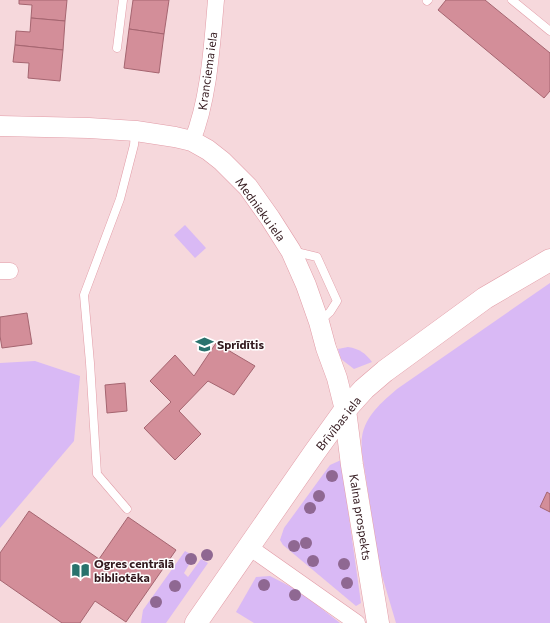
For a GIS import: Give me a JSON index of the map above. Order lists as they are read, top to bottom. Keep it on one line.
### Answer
{"streets":{"main road":["Brīvības iela","Kalna prospekts"],"street":["Kranciema iela","Mednieku iela"]},"crossings":[["Kranciema iela","Mednieku iela"],["Mednieku iela","Brīvības iela"],["Mednieku iela","Kalna prospekts"],["Brīvības iela","Kalna prospekts"]],"places":{"school or university":["Sprīdītis"],"library":["Ogres centrālā bibliotēka"]}}
